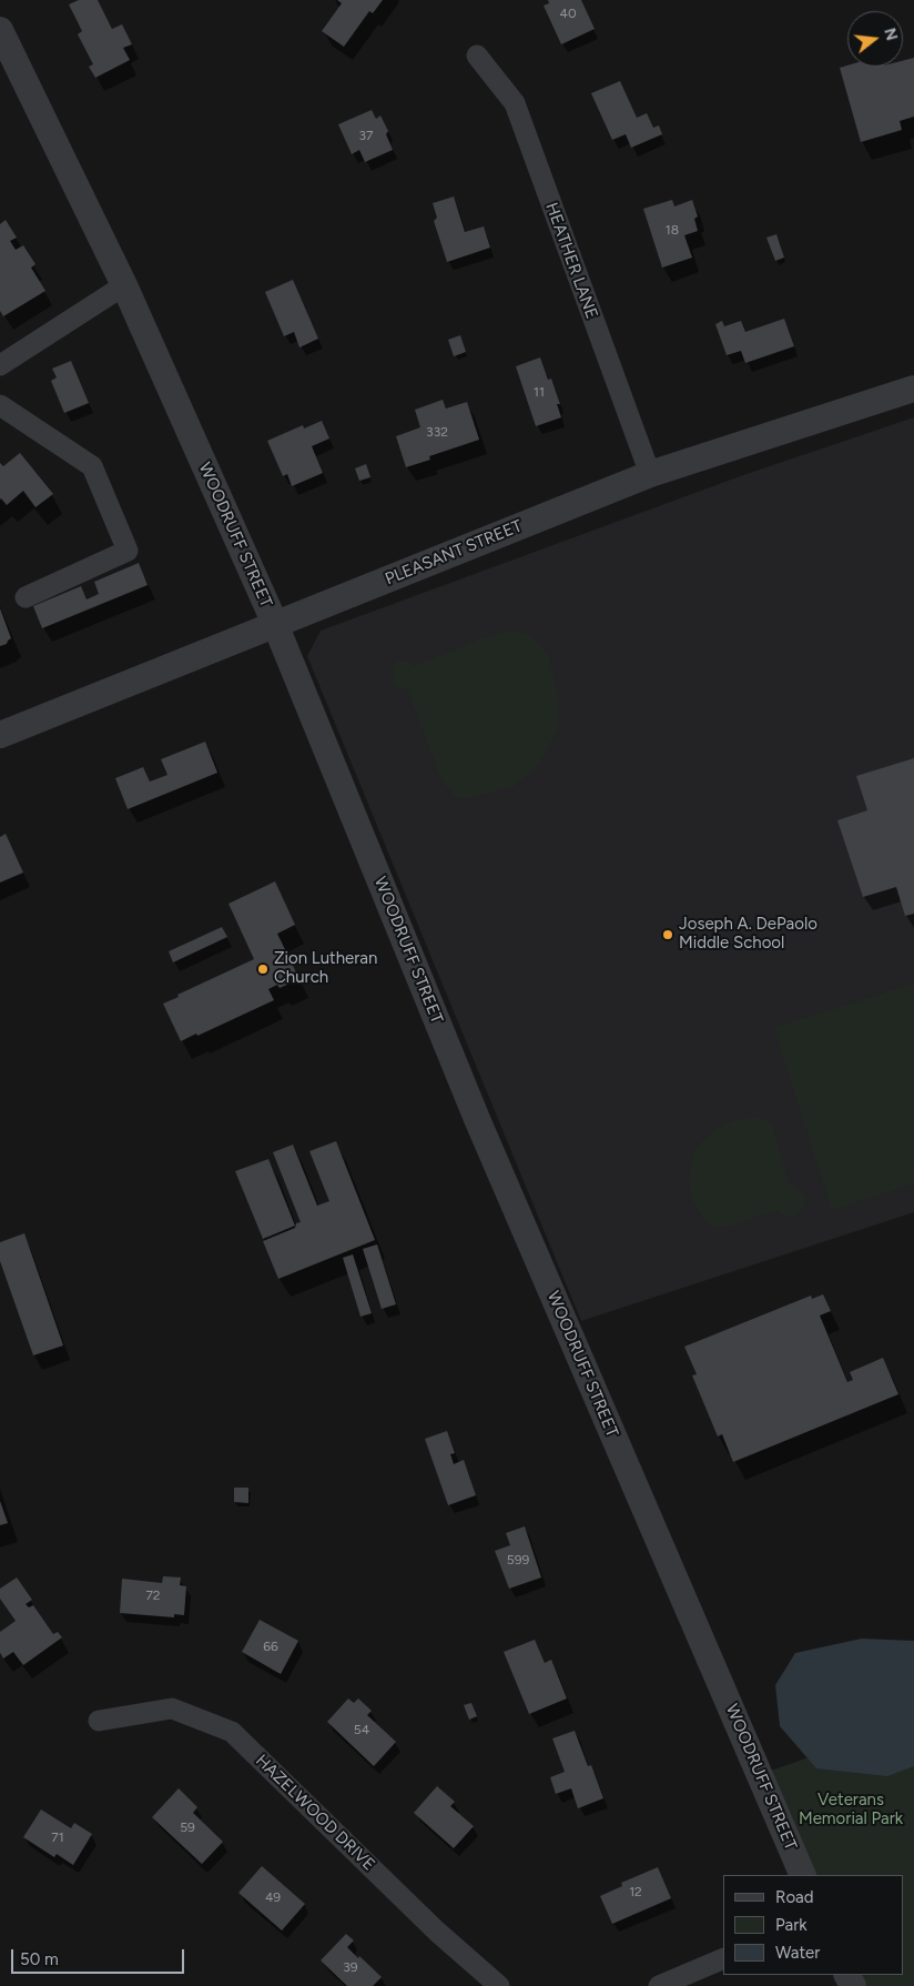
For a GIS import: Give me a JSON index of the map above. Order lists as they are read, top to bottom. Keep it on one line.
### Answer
{"streets":{"street":["HEATHER LANE","WOODRUFF STREET","PLEASANT STREET","HAZELWOOD DRIVE"]},"crossings":[["HEATHER LANE","PLEASANT STREET"],["WOODRUFF STREET","PLEASANT STREET"]],"parks":["Veterans Memorial Park"],"places":["Joseph A. DePaolo Middle School","Zion Lutheran Church"],"house_numbers":["40","37","18","11","332","599","72","66","54","59","71","12","49","39"],"legend":["Road","Park","Water"],"scale_bar":"50 m","north":"right"}
